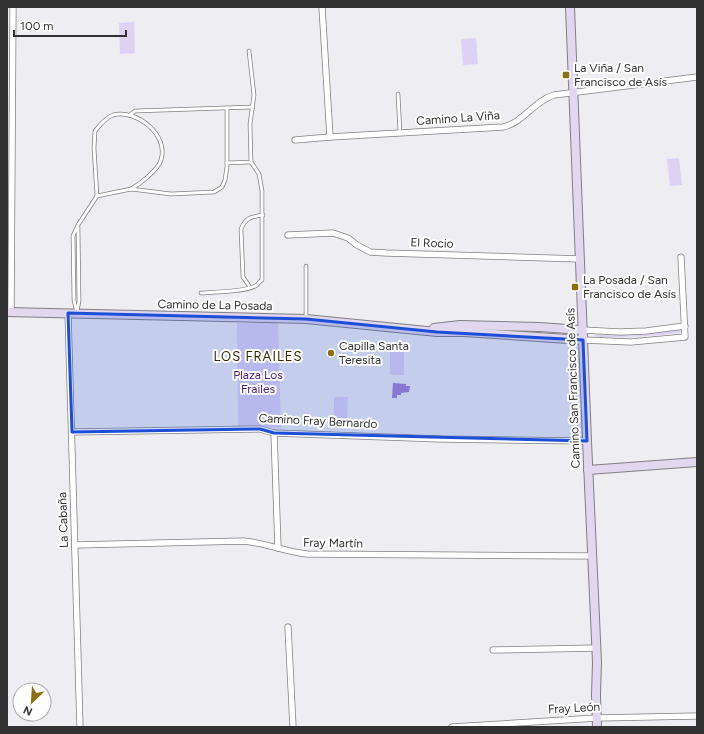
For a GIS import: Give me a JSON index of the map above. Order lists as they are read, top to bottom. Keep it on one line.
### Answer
{"streets":{"street":["Camino La Viña","El Rocio","Camino de La Posada","Camino San Francisco de Asís","Camino Fray Bernardo","La Cabaña","Fray Martín","Fray León"]},"crossings":[["Camino La Viña","Camino San Francisco de Asís"],["El Rocio","Camino San Francisco de Asís"],["Camino de La Posada","Camino San Francisco de Asís"],["Camino de La Posada","La Cabaña"],["Camino San Francisco de Asís","Camino Fray Bernardo"],["Camino San Francisco de Asís","Fray Martín"],["Camino San Francisco de Asís","Fray León"],["Camino Fray Bernardo","La Cabaña"],["La Cabaña","Fray Martín"]],"districts":["LOS FRAILES"],"parks":["Plaza Los Frailes"],"places":{"transit":["La Viña / San Francisco de Asís","La Posada / San Francisco de Asís"],"other":["Capilla Santa Teresita"]},"scale_bar":"100 m","north":"bottom left"}
